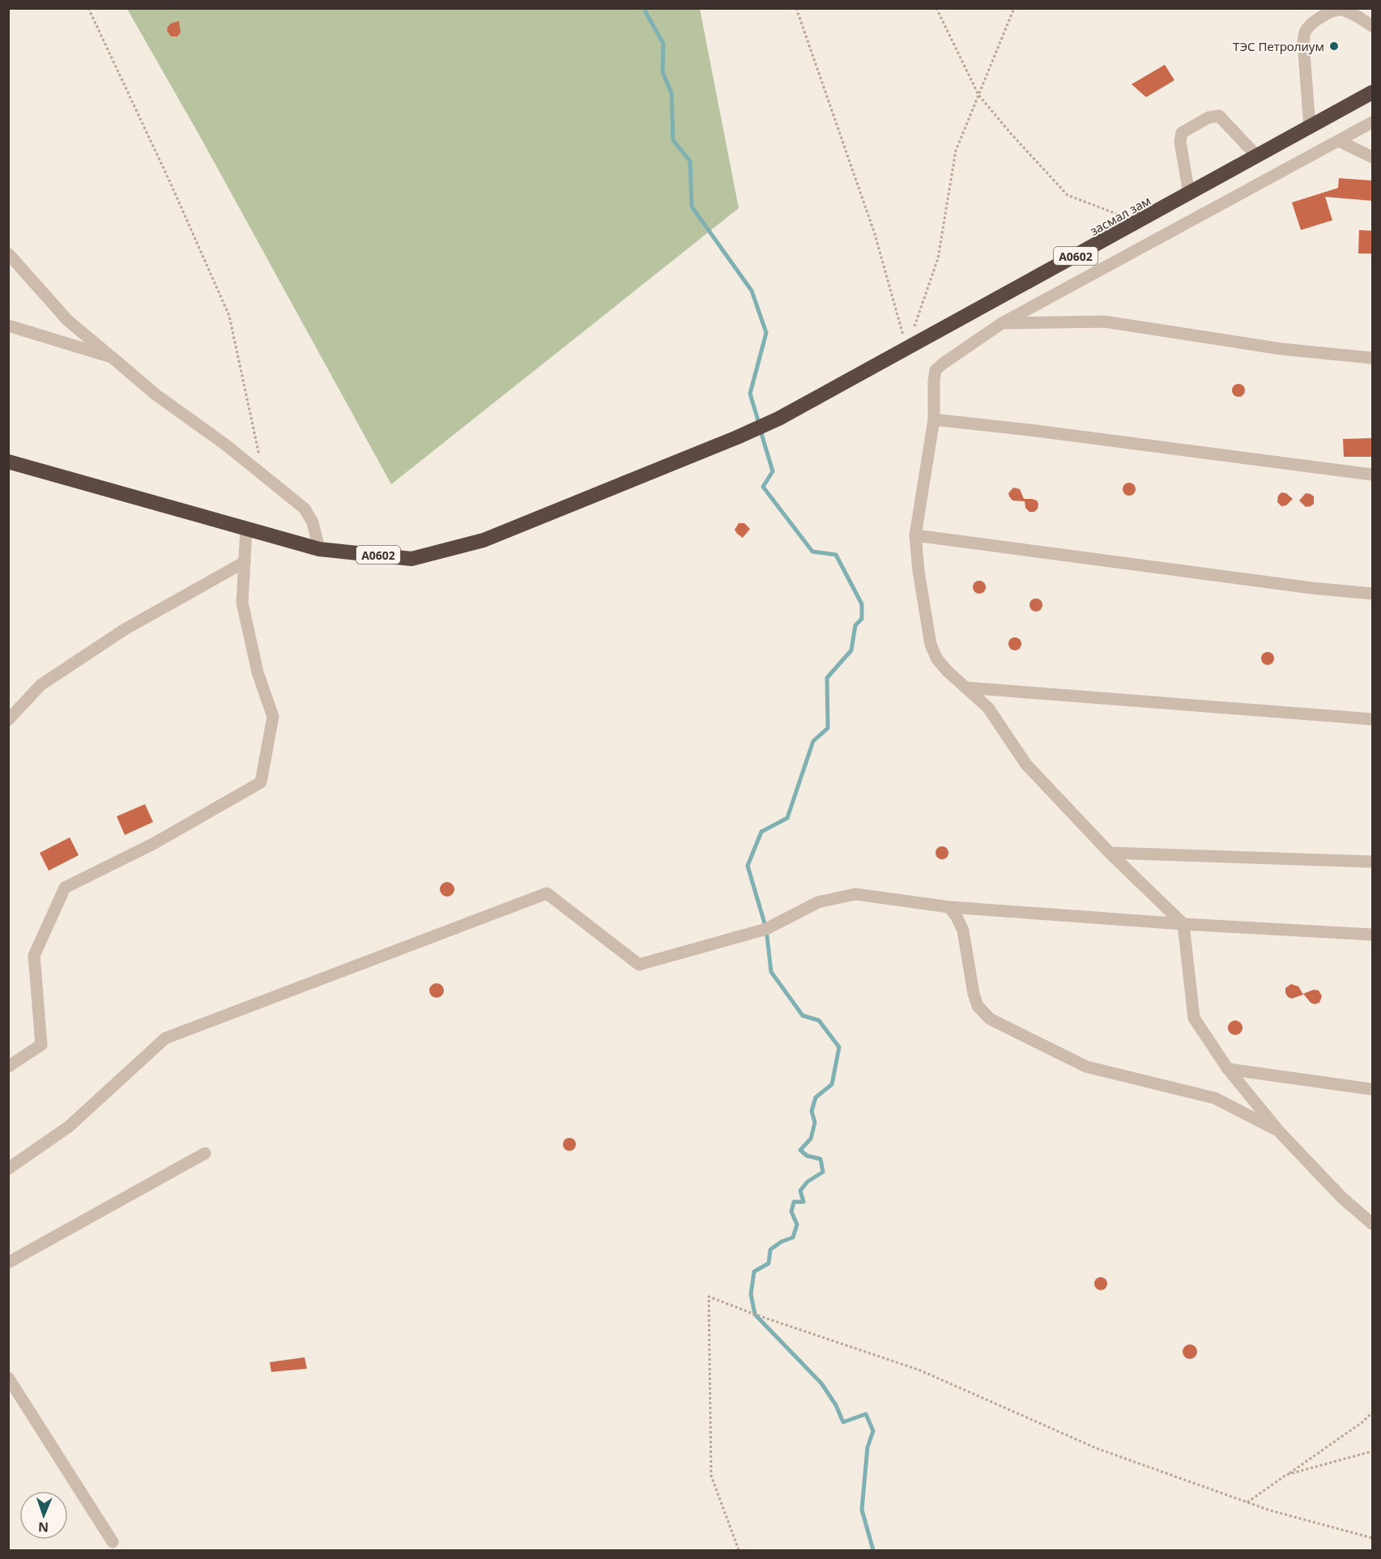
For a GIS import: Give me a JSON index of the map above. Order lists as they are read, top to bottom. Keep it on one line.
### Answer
{"streets":{"highway":["засмал зам","A0602"]},"crossings":[["засмал зам","A0602"]],"places":["ТЭС Петролиум"],"north":"bottom"}
